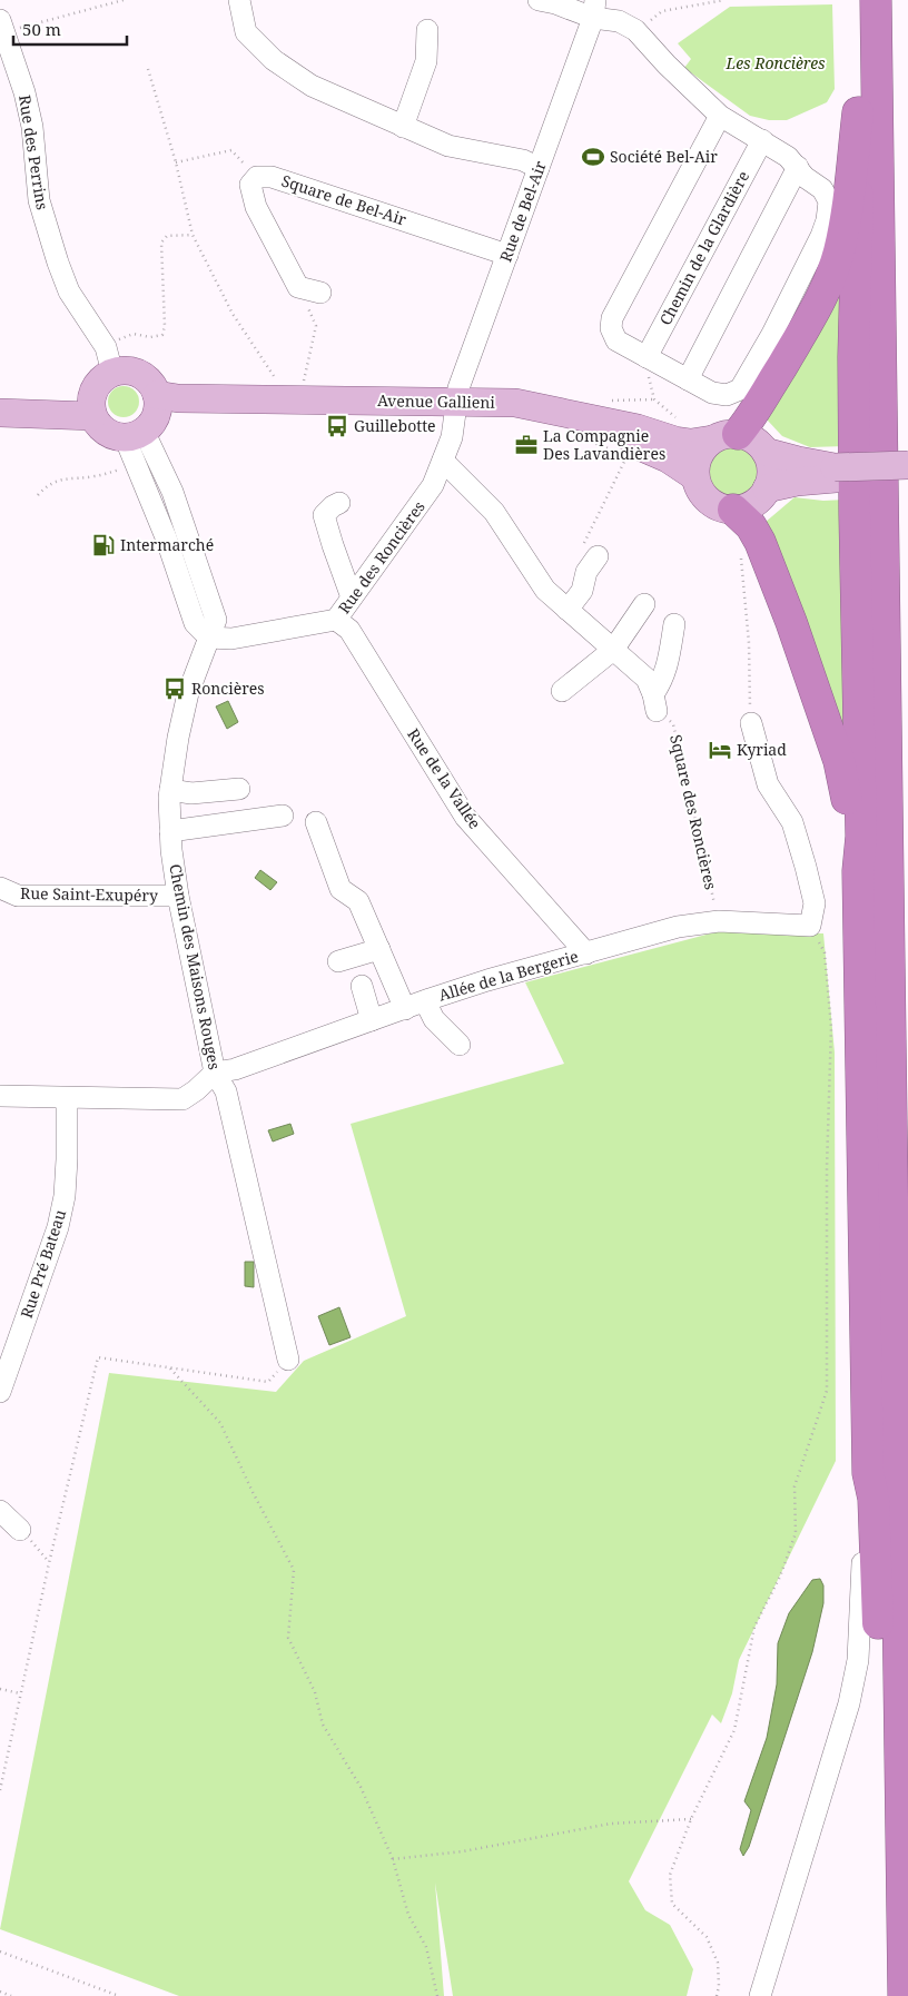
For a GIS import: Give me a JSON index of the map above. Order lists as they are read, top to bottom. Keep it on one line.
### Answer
{"streets":{"main road":["Avenue Gallieni"],"street":["Rue des Perrins","Square de Bel-Air","Rue de Bel-Air","Chemin de la Glardière","Rue des Roncières","Rue de la Vallée","Rue Saint-Exupéry","Chemin des Maisons Rouges","Allée de la Bergerie","Rue Pré Bateau"],"path":["Square des Roncières"]},"crossings":[["Rue des Perrins","Avenue Gallieni"],["Square de Bel-Air","Rue de Bel-Air"],["Rue de Bel-Air","Avenue Gallieni"],["Rue de Bel-Air","Rue des Roncières"],["Avenue Gallieni","Rue des Roncières"],["Rue des Roncières","Rue de la Vallée"],["Rue des Roncières","Chemin des Maisons Rouges"],["Rue de la Vallée","Allée de la Bergerie"],["Square des Roncières","Allée de la Bergerie"],["Rue Saint-Exupéry","Chemin des Maisons Rouges"],["Chemin des Maisons Rouges","Allée de la Bergerie"]],"parks":["Les Roncières"],"places":{"sports":["Société Bel-Air"],"bus stop":["Guillebotte","Roncières"],"office":["La Compagnie Des Lavandières"],"fuel station":["Intermarché"],"hotel":["Kyriad"]},"scale_bar":"50 m"}
